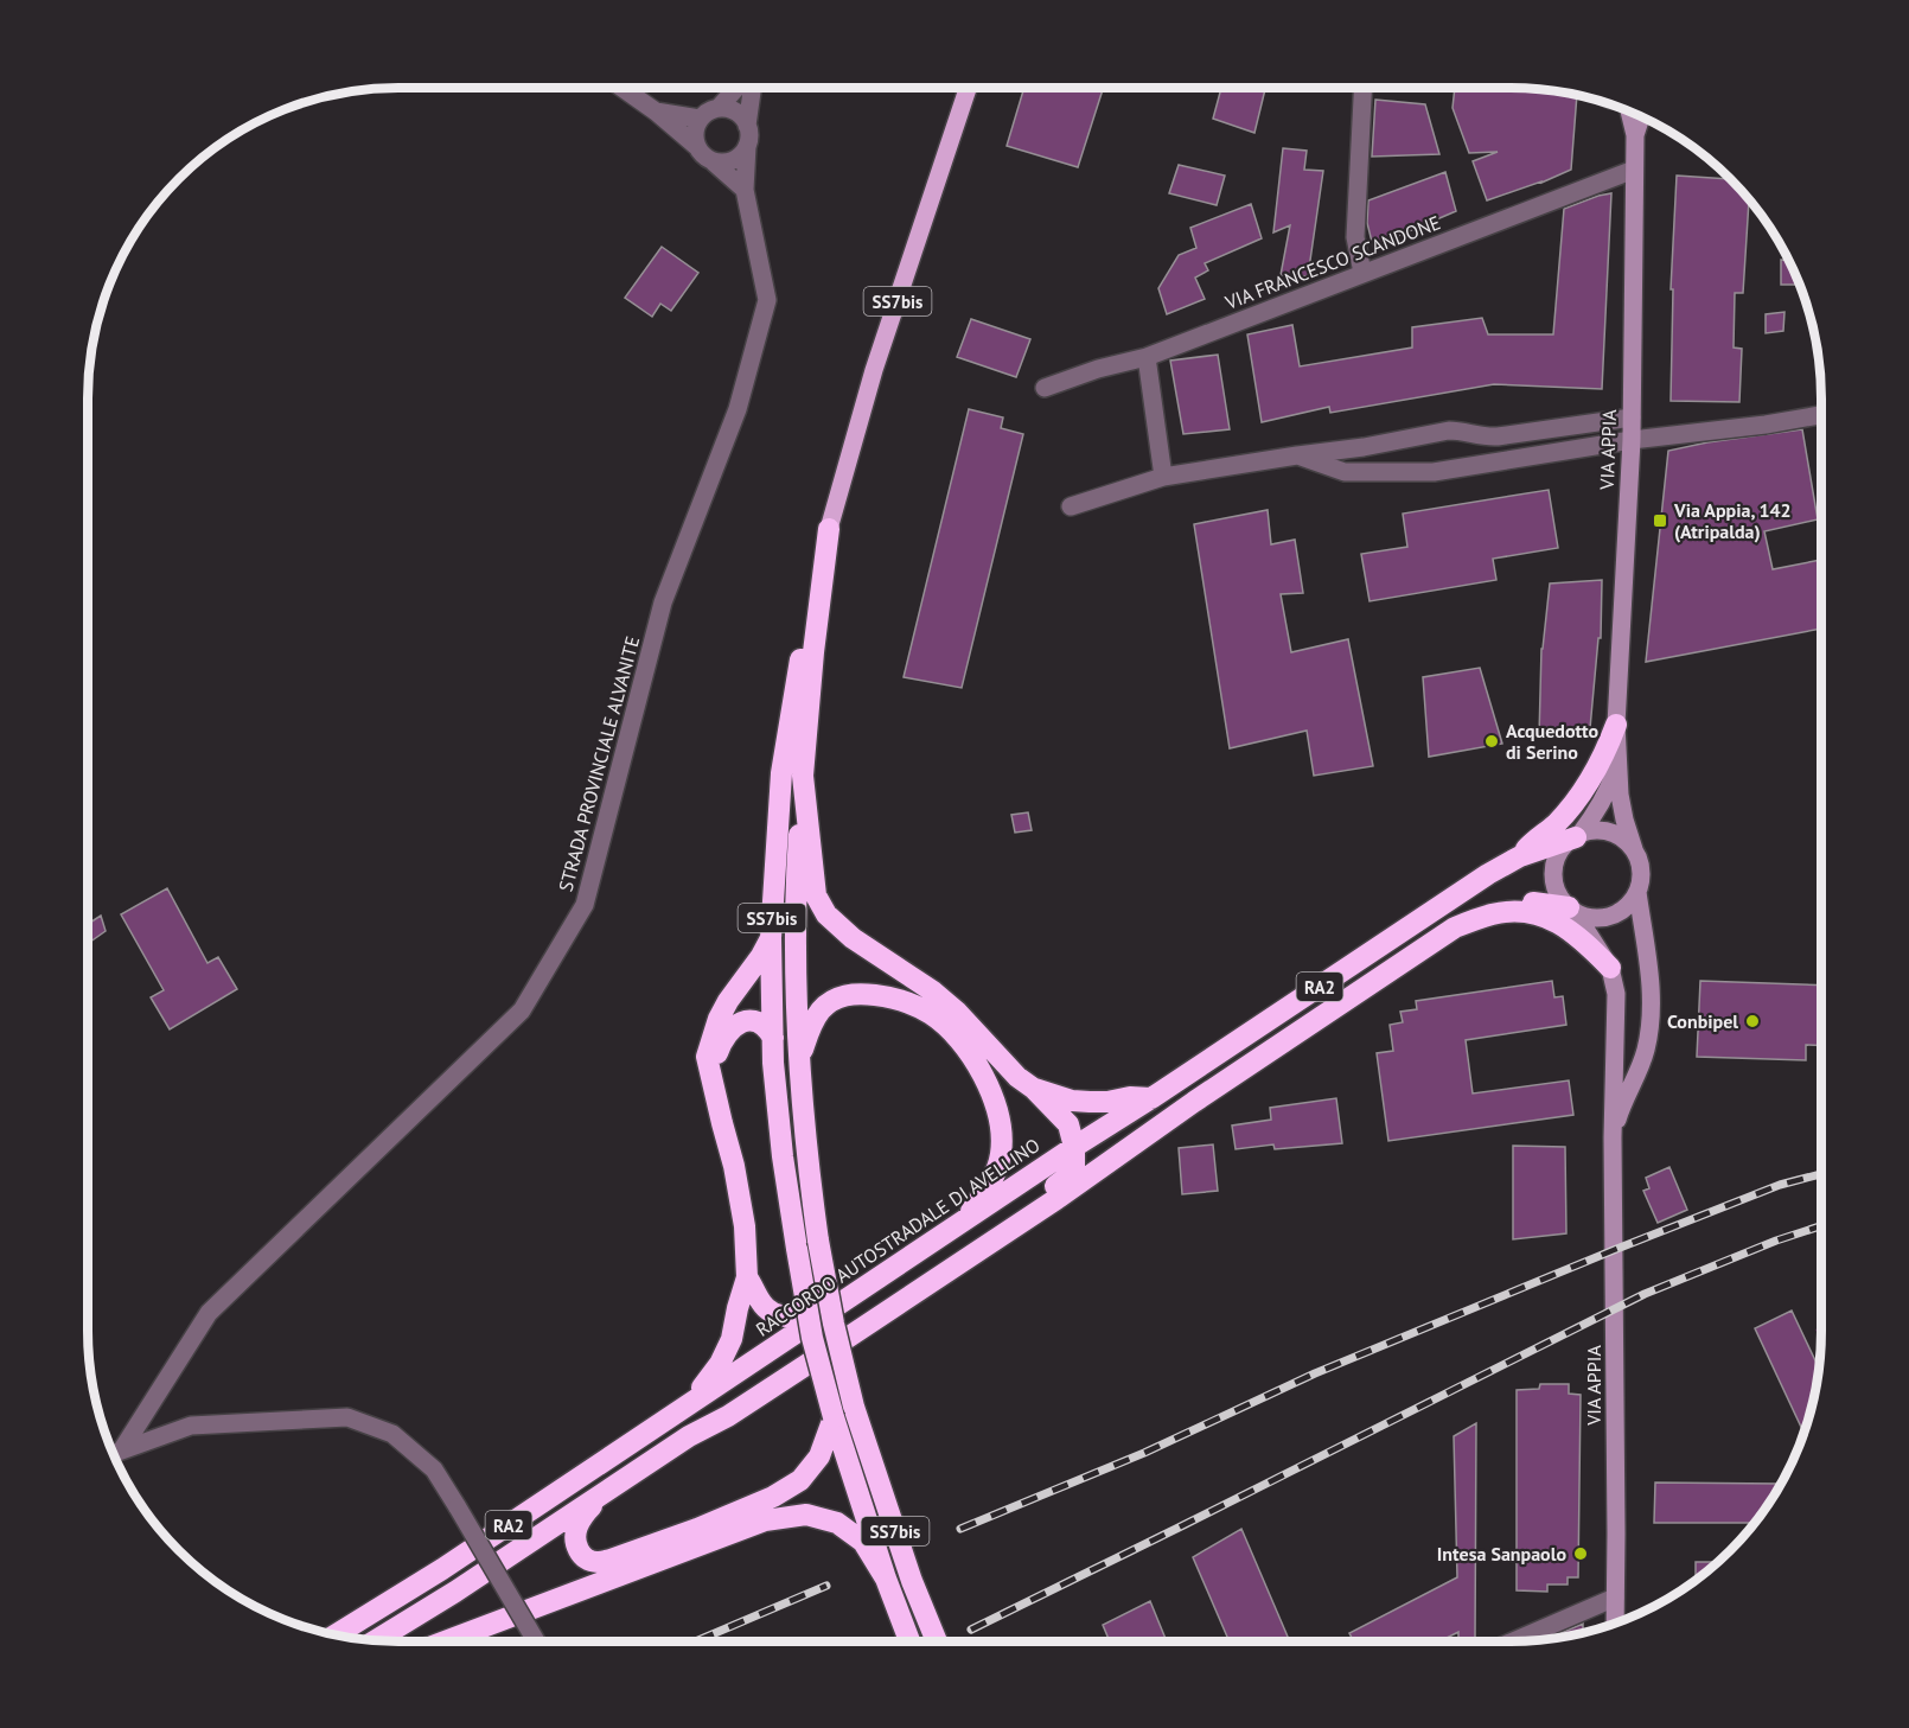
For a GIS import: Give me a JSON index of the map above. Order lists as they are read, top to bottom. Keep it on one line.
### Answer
{"streets":{"highway":["SS7bis","RA2","RACCORDO AUTOSTRADALE DI AVELLINO"],"street":["VIA FRANCESCO SCANDONE","VIA APPIA","STRADA PROVINCIALE ALVANITE"]},"crossings":[["VIA FRANCESCO SCANDONE","VIA APPIA"]],"places":{"transit":["Via Appia, 142 (Atripalda)"],"other":["Acquedotto di Serino","Conbipel","Intesa Sanpaolo"]}}
